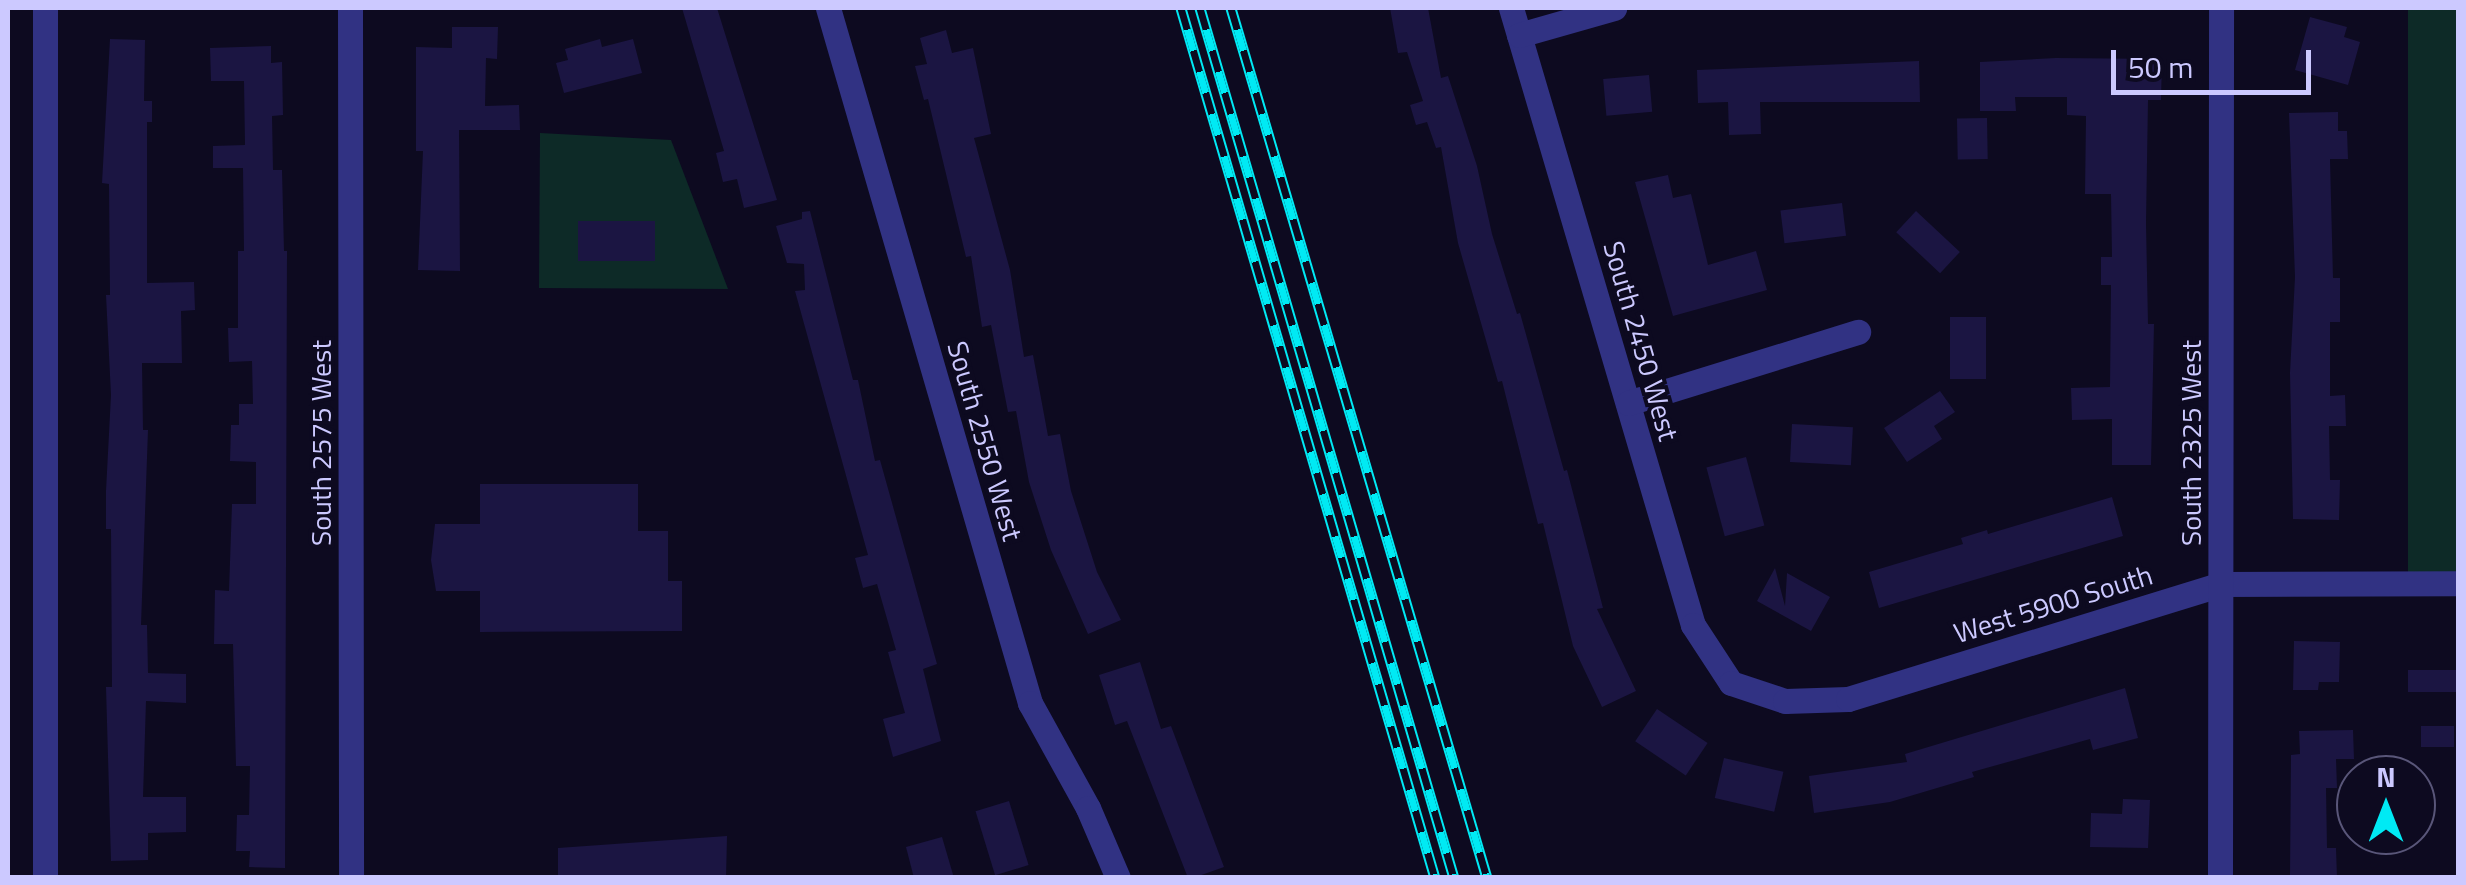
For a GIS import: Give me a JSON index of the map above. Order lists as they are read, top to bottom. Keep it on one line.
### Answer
{"streets":{"street":["South 2450 West","South 2550 West","South 2575 West","South 2325 West","West 5900 South"]},"crossings":[["South 2450 West","West 5900 South"],["South 2325 West","West 5900 South"]],"scale_bar":"50 m","north":"top"}
